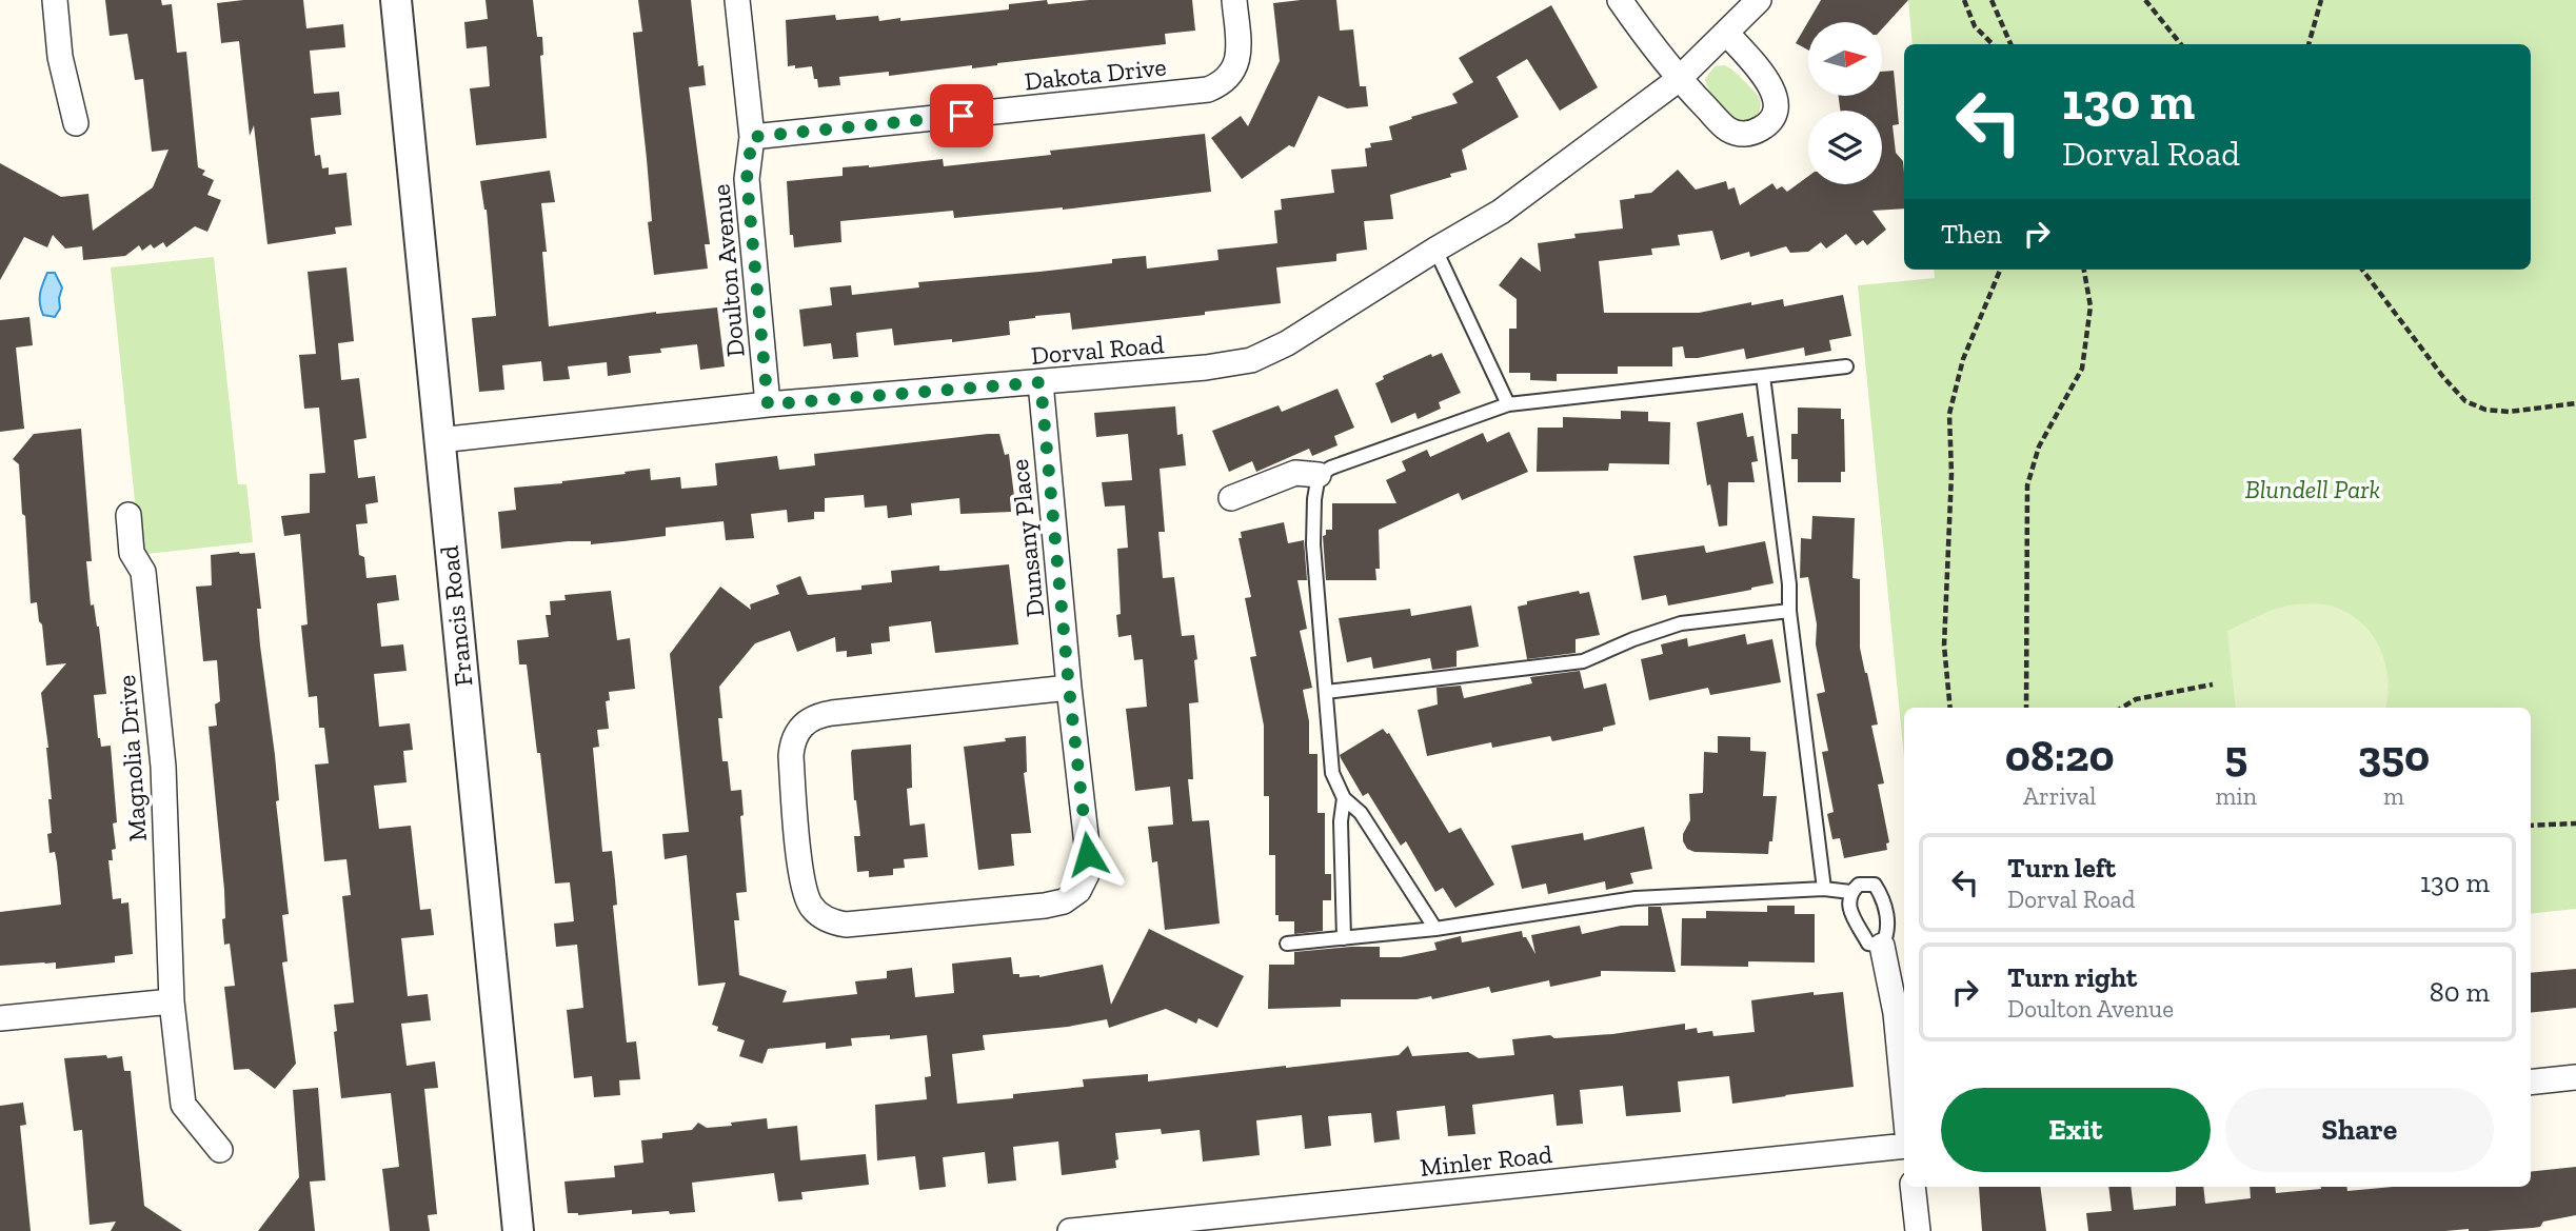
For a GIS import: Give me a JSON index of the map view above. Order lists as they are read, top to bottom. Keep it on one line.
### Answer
{"streets":{"street":["Dakota Drive","Doulton Avenue","Dorval Road","Dunsany Place","Francis Road","Magnolia Drive","Minler Road"]},"crossings":[["Dakota Drive","Doulton Avenue"],["Doulton Avenue","Dorval Road"],["Dorval Road","Dunsany Place"],["Dorval Road","Francis Road"]],"parks":["Blundell Park"],"north":"right","page":{"turn":["130 m","Dorval Road"],"then":"Then","eta":["08:20","Arrival","5","min","350","m"],"list":[{"name":"Turn left","note":"Dorval Road","value":"130 m"},{"name":"Turn right","note":"Doulton Avenue","value":"80 m"}],"buttons":["Exit","Share"]}}
